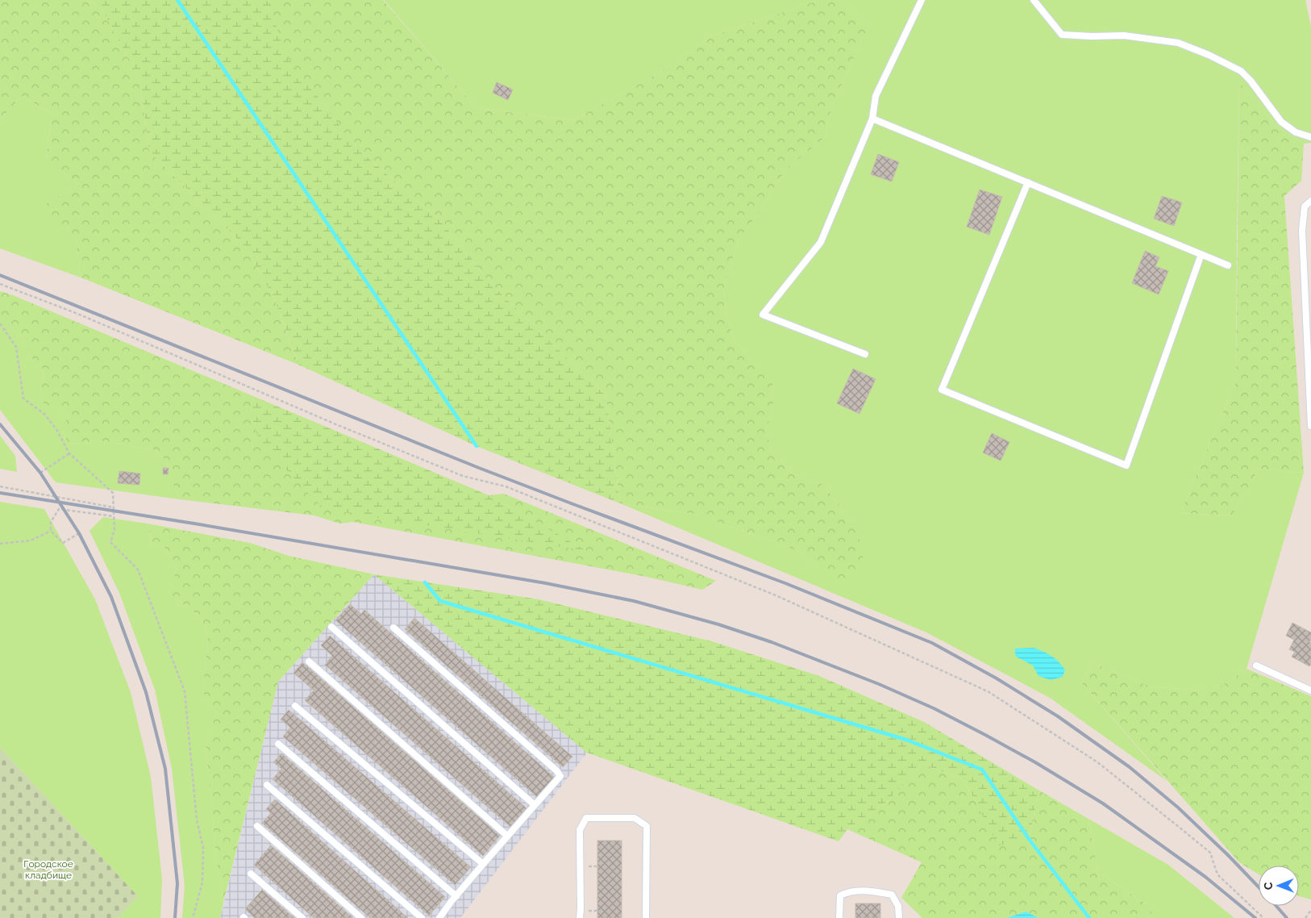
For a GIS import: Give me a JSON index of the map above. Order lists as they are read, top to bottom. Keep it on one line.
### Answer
{"parks":["Городское кладбище"],"north":"left"}
